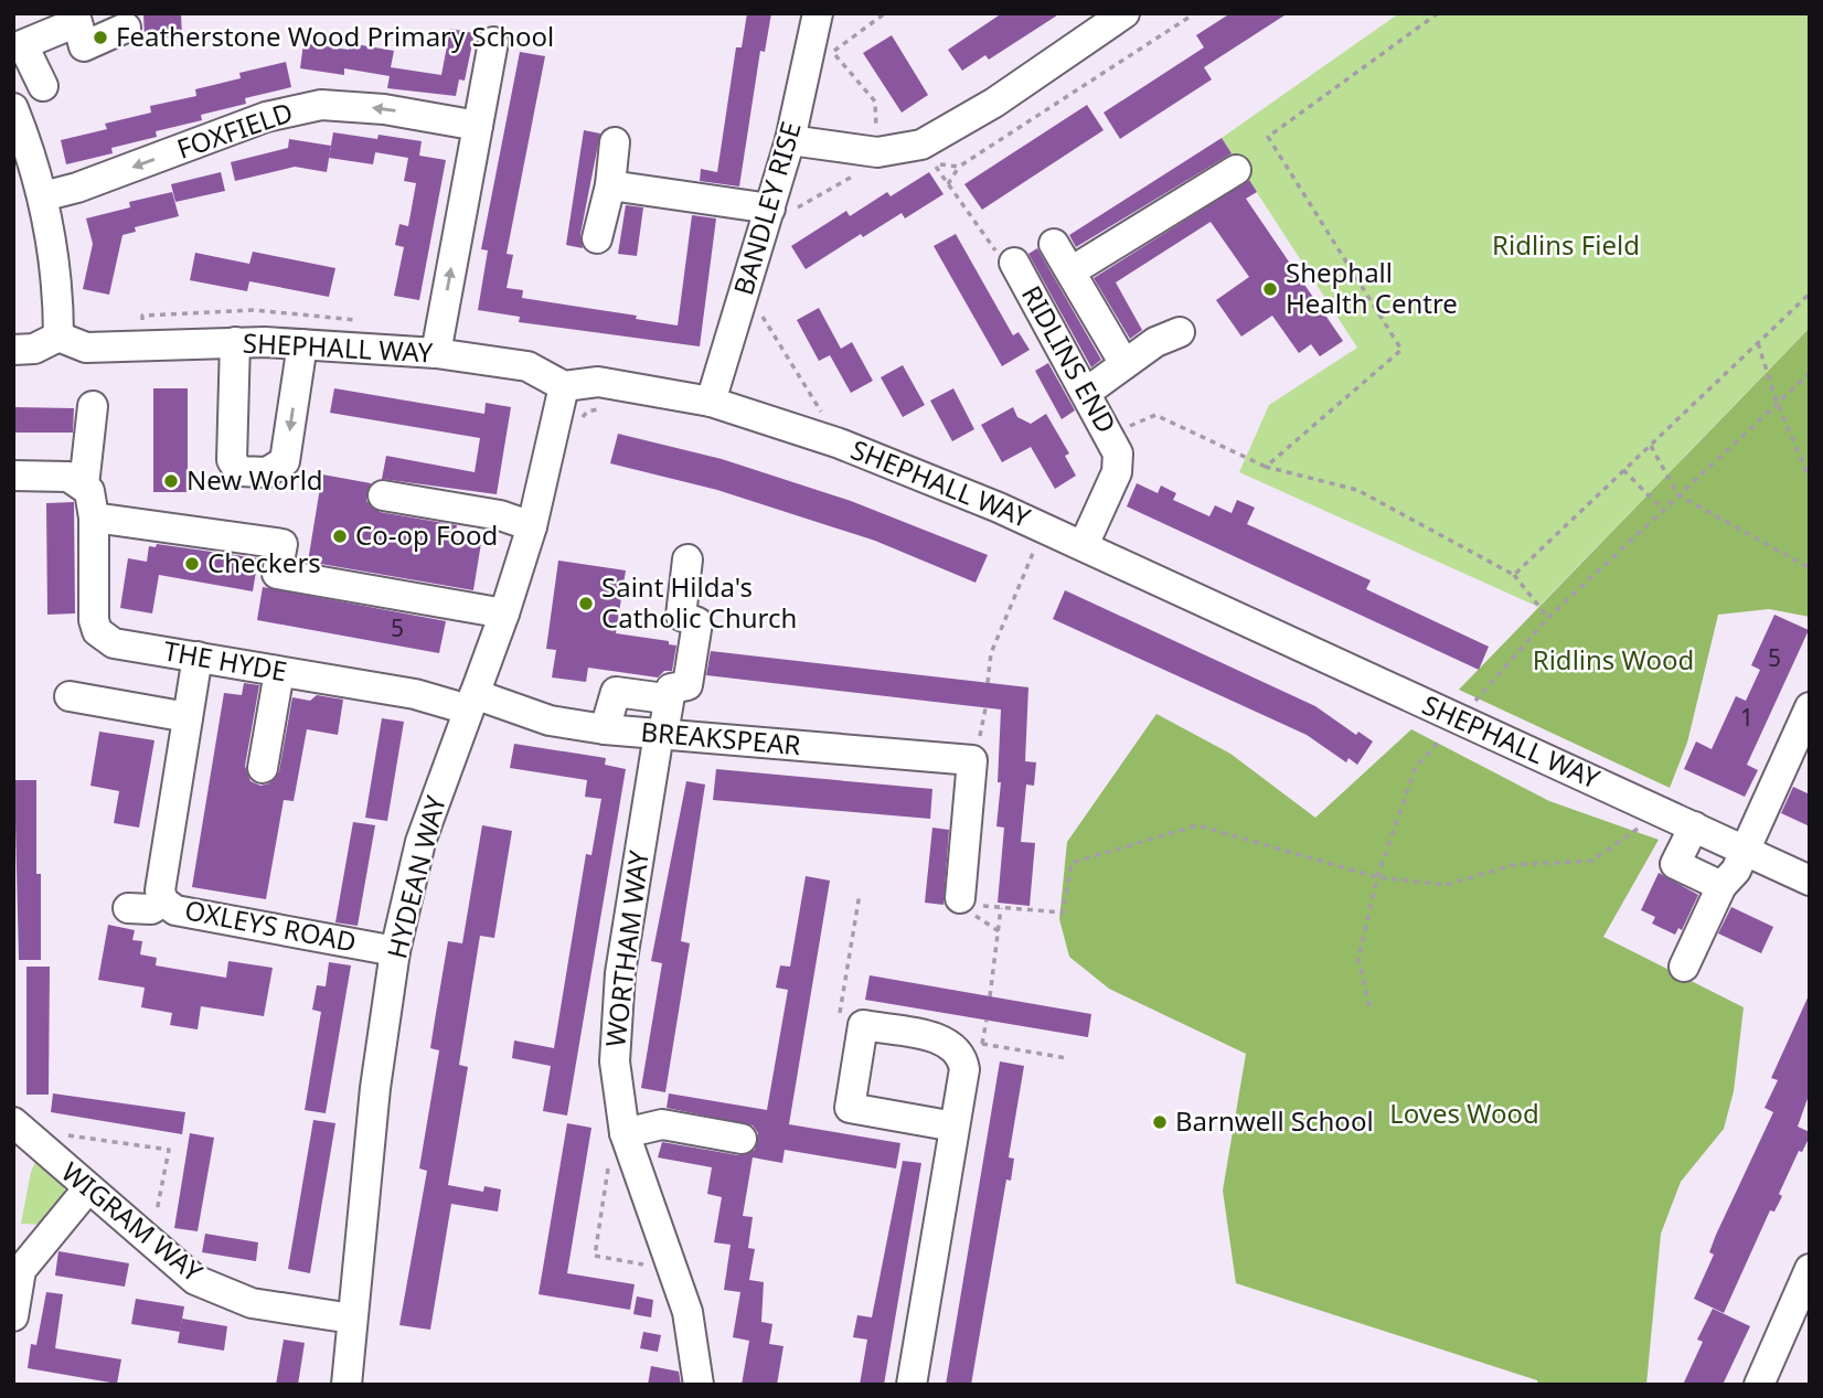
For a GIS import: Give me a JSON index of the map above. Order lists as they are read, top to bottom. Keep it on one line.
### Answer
{"streets":{"street":["FOXFIELD","BANDLEY RISE","SHEPHALL WAY","RIDLINS END","THE HYDE","BREAKSPEAR","HYDEAN WAY","OXLEYS ROAD","WORTHAM WAY","WIGRAM WAY"]},"crossings":[["BANDLEY RISE","SHEPHALL WAY"],["SHEPHALL WAY","RIDLINS END"],["SHEPHALL WAY","HYDEAN WAY"],["THE HYDE","BREAKSPEAR"],["THE HYDE","HYDEAN WAY"],["THE HYDE","OXLEYS ROAD"],["BREAKSPEAR","HYDEAN WAY"],["BREAKSPEAR","WORTHAM WAY"],["HYDEAN WAY","OXLEYS ROAD"],["HYDEAN WAY","WIGRAM WAY"]],"one_way":["FOXFIELD"],"parks":["Ridlins Field","Ridlins Wood","Loves Wood"],"places":["Featherstone Wood Primary School","Shephall Health Centre","New World","Co-op Food","Checkers","Saint Hilda's Catholic Church","Barnwell School"],"house_numbers":["5","5","1"]}
